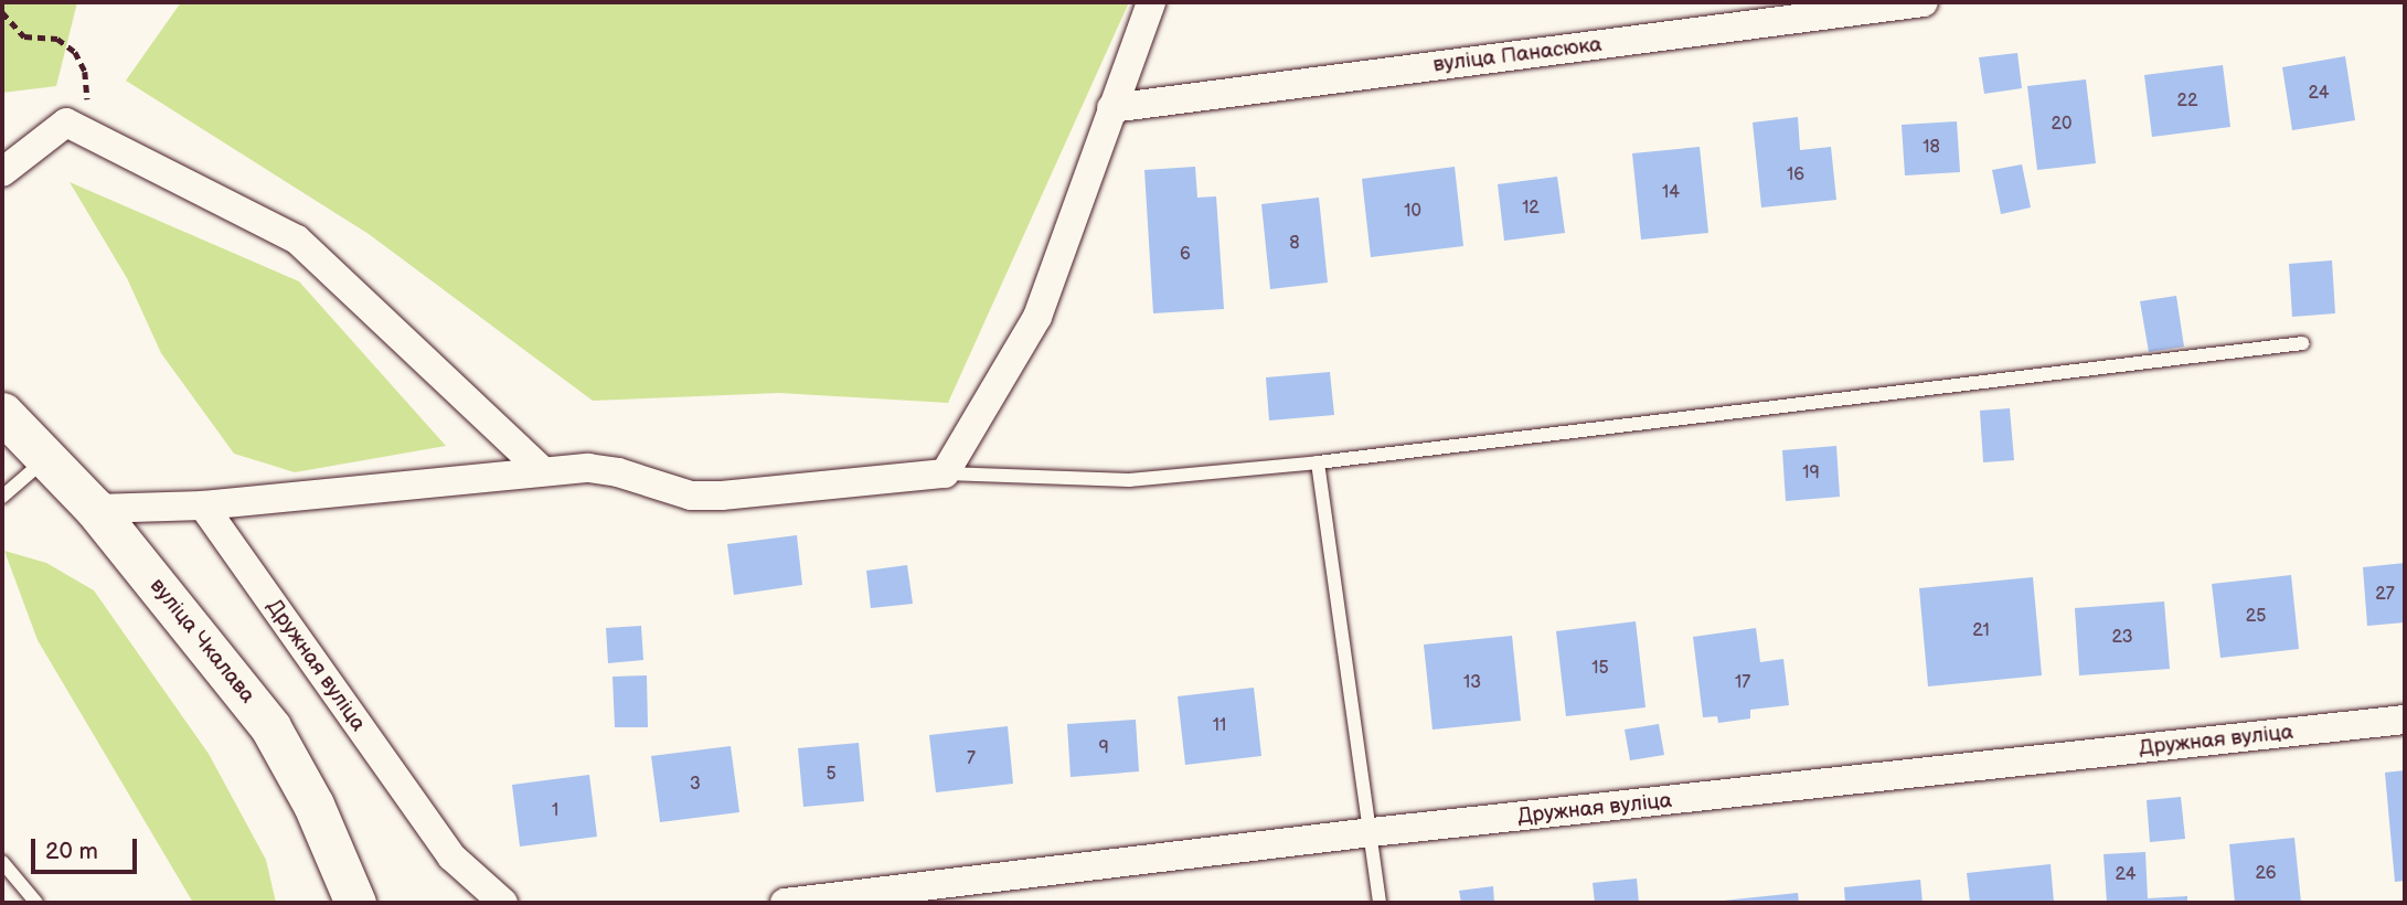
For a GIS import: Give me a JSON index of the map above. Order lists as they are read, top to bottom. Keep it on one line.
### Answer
{"streets":{"street":["вуліца Панасюка","вуліца Чкалава","Дружная вуліца"]},"house_numbers":["24","22","20","18","16","14","12","10","8","6","19","27","25","21","23","15","13","17","11","9","7","5","3","1","26","24"],"scale_bar":"20 m"}
